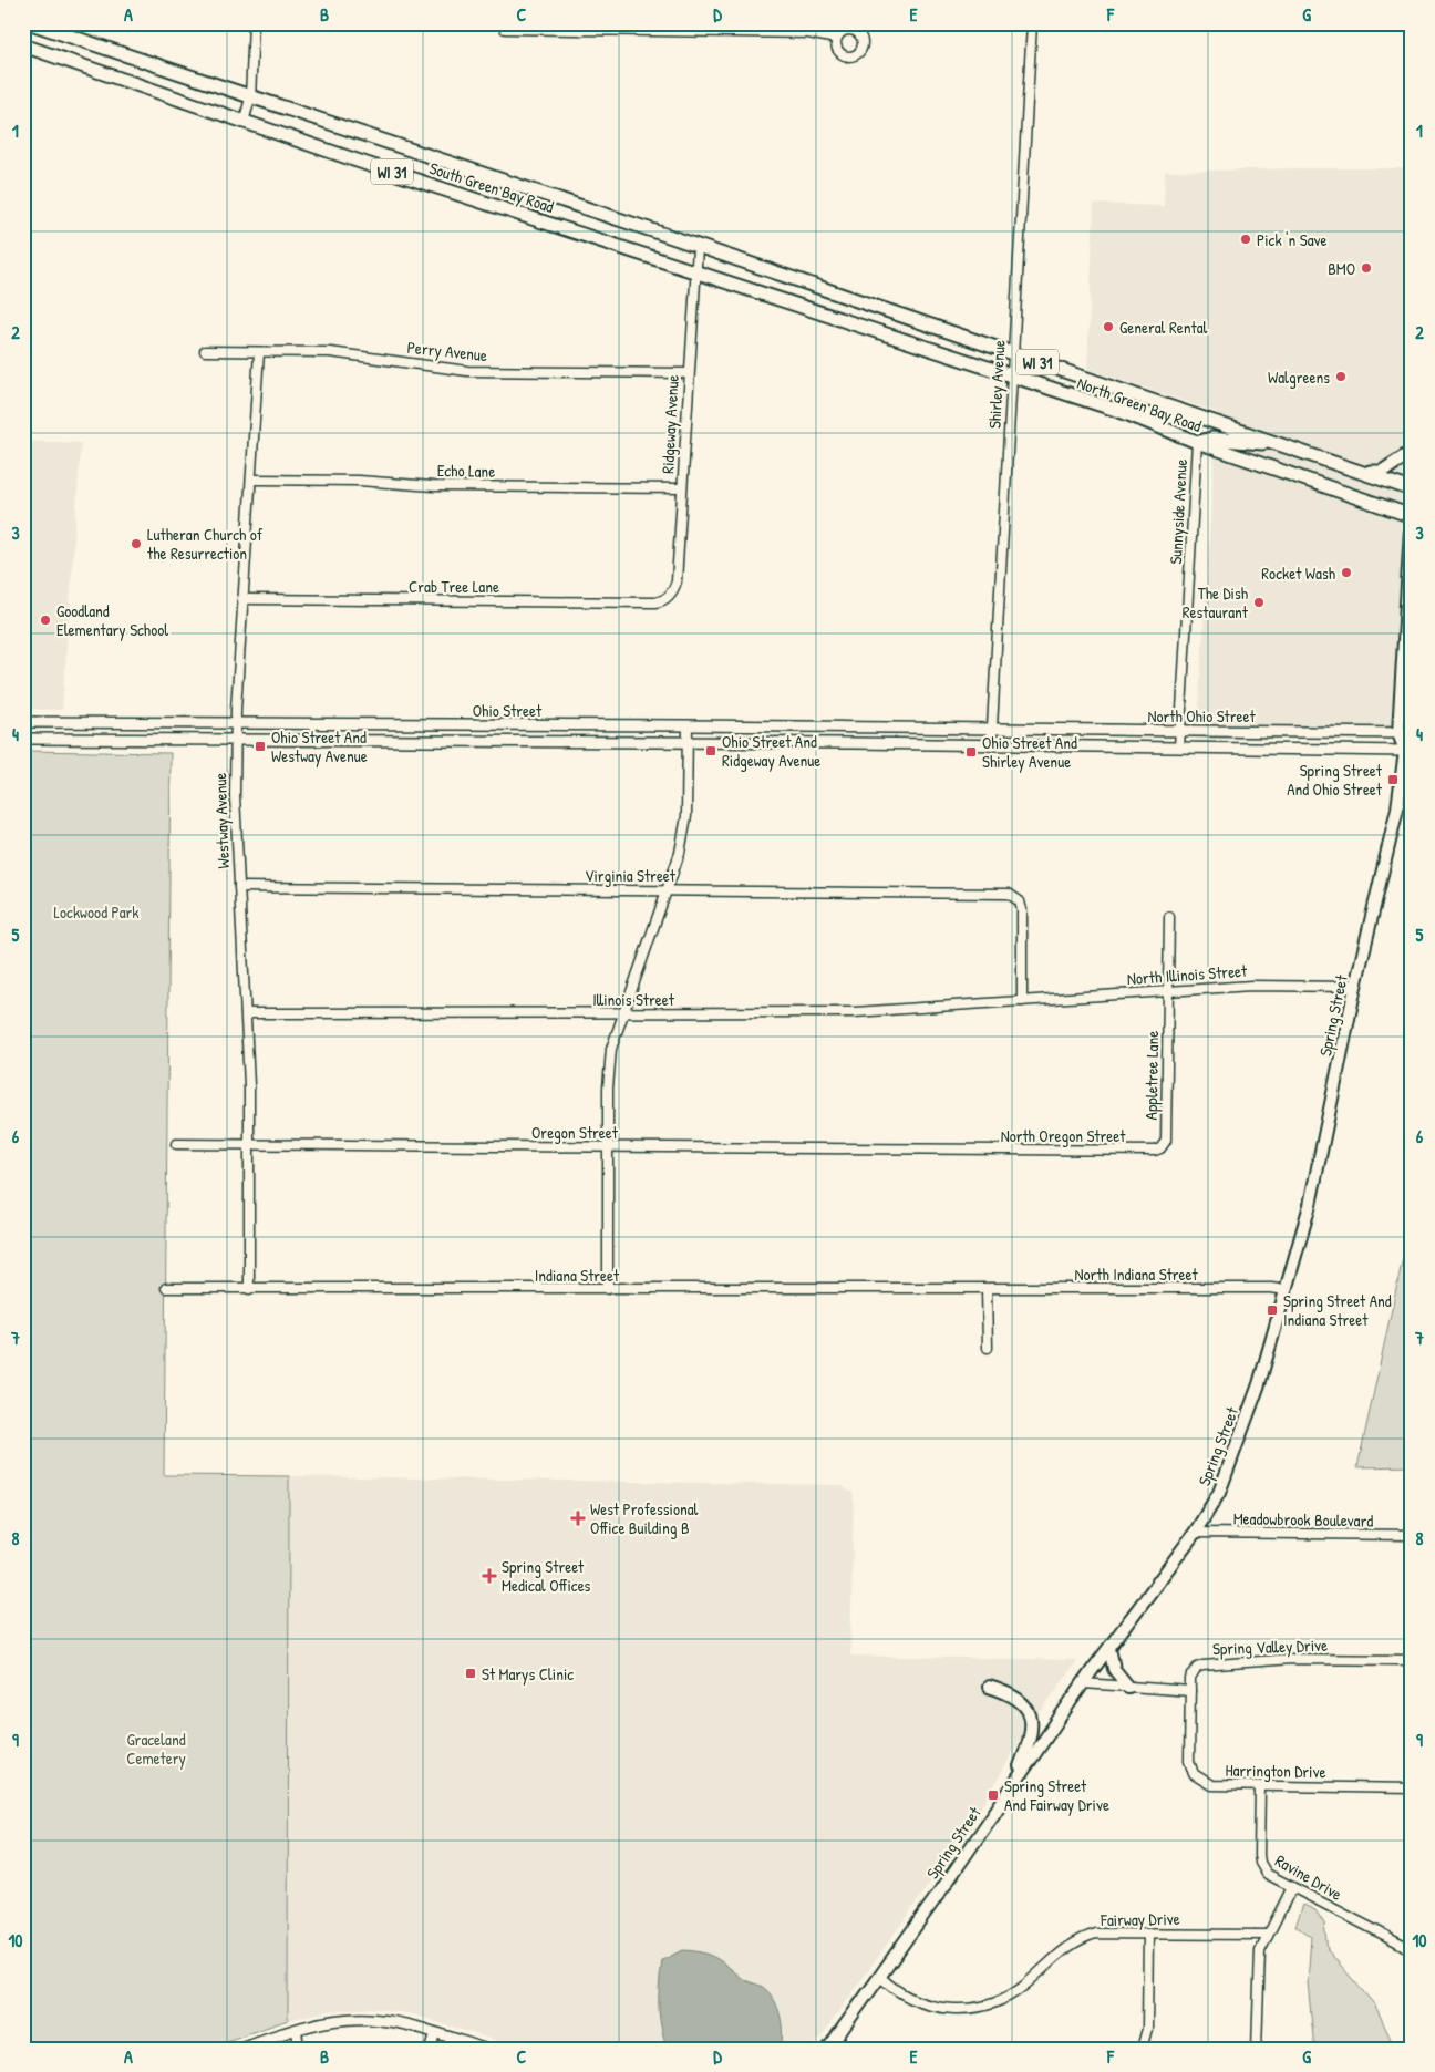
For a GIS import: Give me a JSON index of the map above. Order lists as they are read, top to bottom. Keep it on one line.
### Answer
{"streets":{"main road":["WI 31","South Green Bay Road","North Green Bay Road","Spring Street"],"street":["Perry Avenue","Shirley Avenue","Ridgeway Avenue","Echo Lane","Sunnyside Avenue","Crab Tree Lane","Ohio Street","North Ohio Street","Westway Avenue","Virginia Street","North Illinois Street","Illinois Street","Appletree Lane","Oregon Street","North Oregon Street","North Indiana Street","Indiana Street","Meadowbrook Boulevard","Spring Valley Drive","Harrington Drive","Ravine Drive","Fairway Drive"]},"crossings":[["South Green Bay Road","North Green Bay Road"],["South Green Bay Road","Ridgeway Avenue"],["Perry Avenue","Ridgeway Avenue"],["Perry Avenue","Westway Avenue"],["Shirley Avenue","North Green Bay Road"],["Shirley Avenue","Ohio Street"],["Shirley Avenue","North Ohio Street"],["North Green Bay Road","Sunnyside Avenue"],["North Green Bay Road","Spring Street"],["Ridgeway Avenue","Echo Lane"],["Ridgeway Avenue","Crab Tree Lane"],["Echo Lane","Westway Avenue"],["Sunnyside Avenue","North Ohio Street"],["Crab Tree Lane","Westway Avenue"],["Ohio Street","North Ohio Street"],["Ohio Street","Westway Avenue"],["North Ohio Street","Spring Street"],["Westway Avenue","Virginia Street"],["Westway Avenue","Illinois Street"],["Westway Avenue","Oregon Street"],["Westway Avenue","Indiana Street"],["Virginia Street","North Illinois Street"],["Virginia Street","Illinois Street"],["North Illinois Street","Illinois Street"],["North Illinois Street","Spring Street"],["North Illinois Street","Appletree Lane"],["Spring Street","North Indiana Street"],["Spring Street","Meadowbrook Boulevard"],["Spring Street","Fairway Drive"],["Appletree Lane","North Oregon Street"],["Oregon Street","North Oregon Street"],["North Indiana Street","Indiana Street"],["Spring Valley Drive","Harrington Drive"],["Harrington Drive","Ravine Drive"]],"parks":["Lockwood Park","Graceland Cemetery"],"places":{"other":["Pick 'n Save","BMO","General Rental","Walgreens","Lutheran Church of the Resurrection","Rocket Wash","The Dish Restaurant","Goodland Elementary School"],"transit":["Ohio Street And Westway Avenue","Ohio Street And Ridgeway Avenue","Ohio Street And Shirley Avenue","Spring Street And Ohio Street","Spring Street And Indiana Street","St Marys Clinic","Spring Street And Fairway Drive"],"health":["West Professional Office Building B","Spring Street Medical Offices"]},"grid":{"columns":["A","B","C","D","E","F","G"],"rows":["1","2","3","4","5","6","7","8","9","10"]}}
